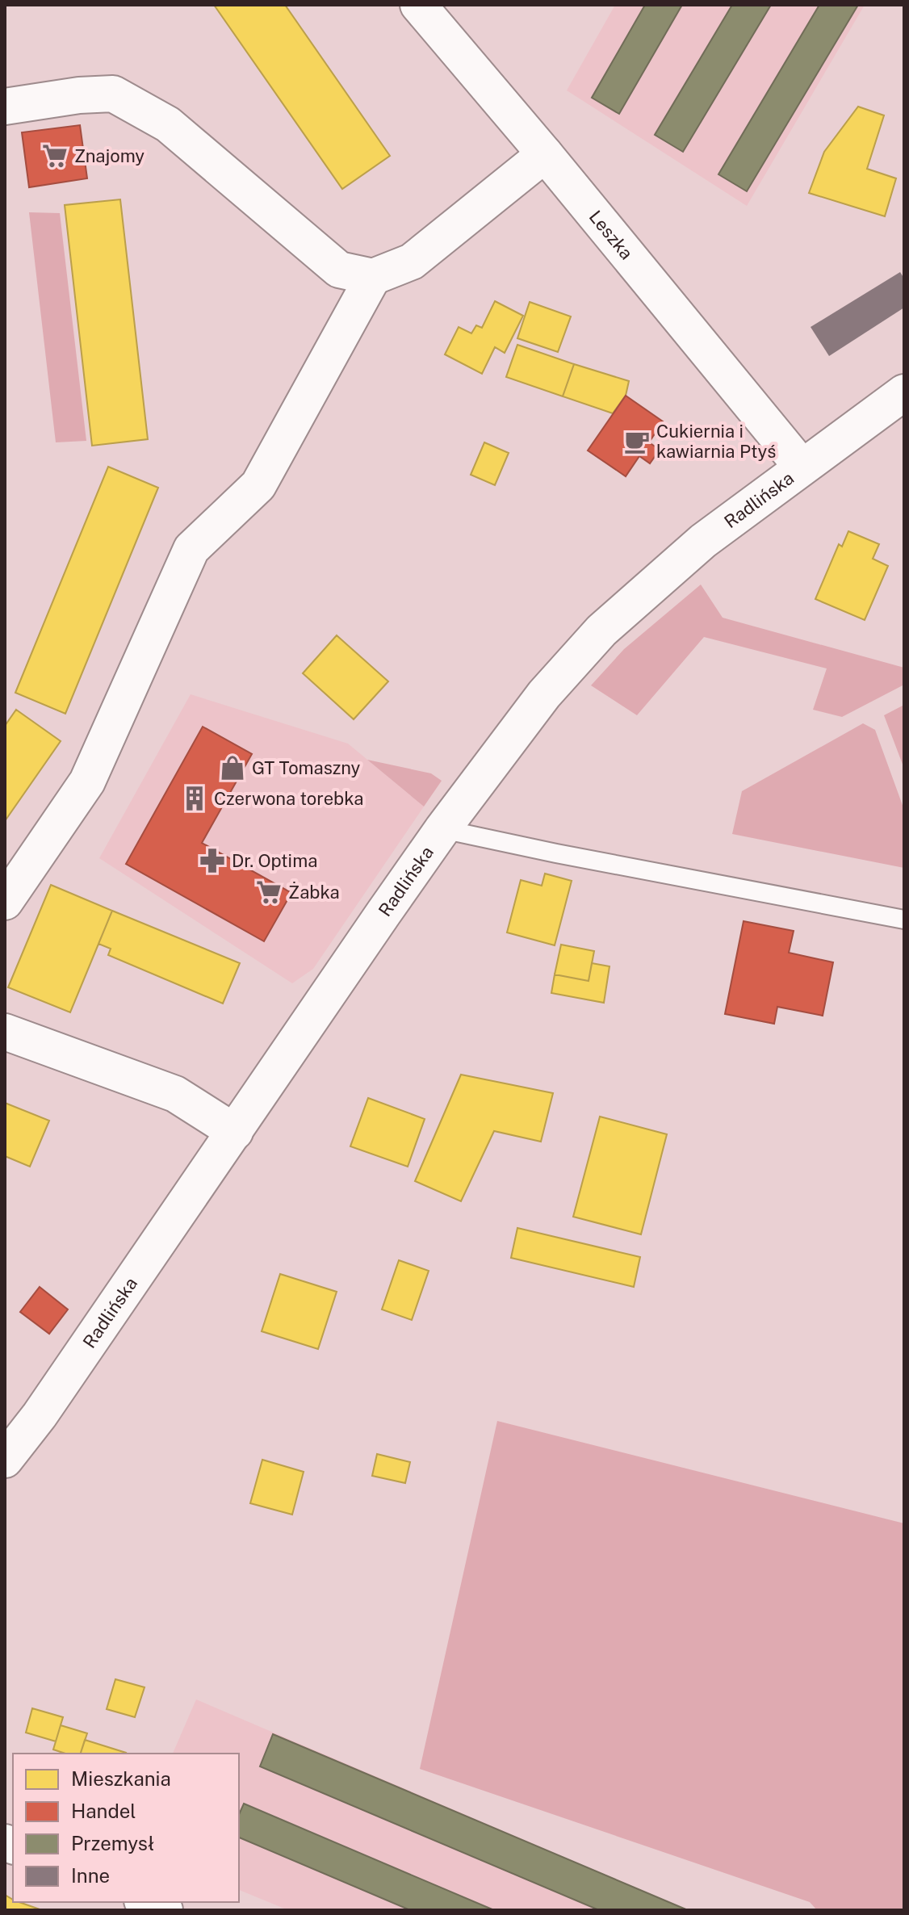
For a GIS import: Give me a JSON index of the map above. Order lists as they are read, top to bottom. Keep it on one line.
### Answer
{"streets":{"street":["Leszka","Radlińska"]},"crossings":[["Leszka","Radlińska"]],"places":{"supermarket":["Znajomy","Żabka"],"cafe":["Cukiernia i kawiarnia Ptyś"],"shop":["GT Tomaszny"],"building":["Czerwona torebka"],"pharmacy":["Dr. Optima"]},"legend":["Mieszkania","Handel","Przemysł","Inne"]}
